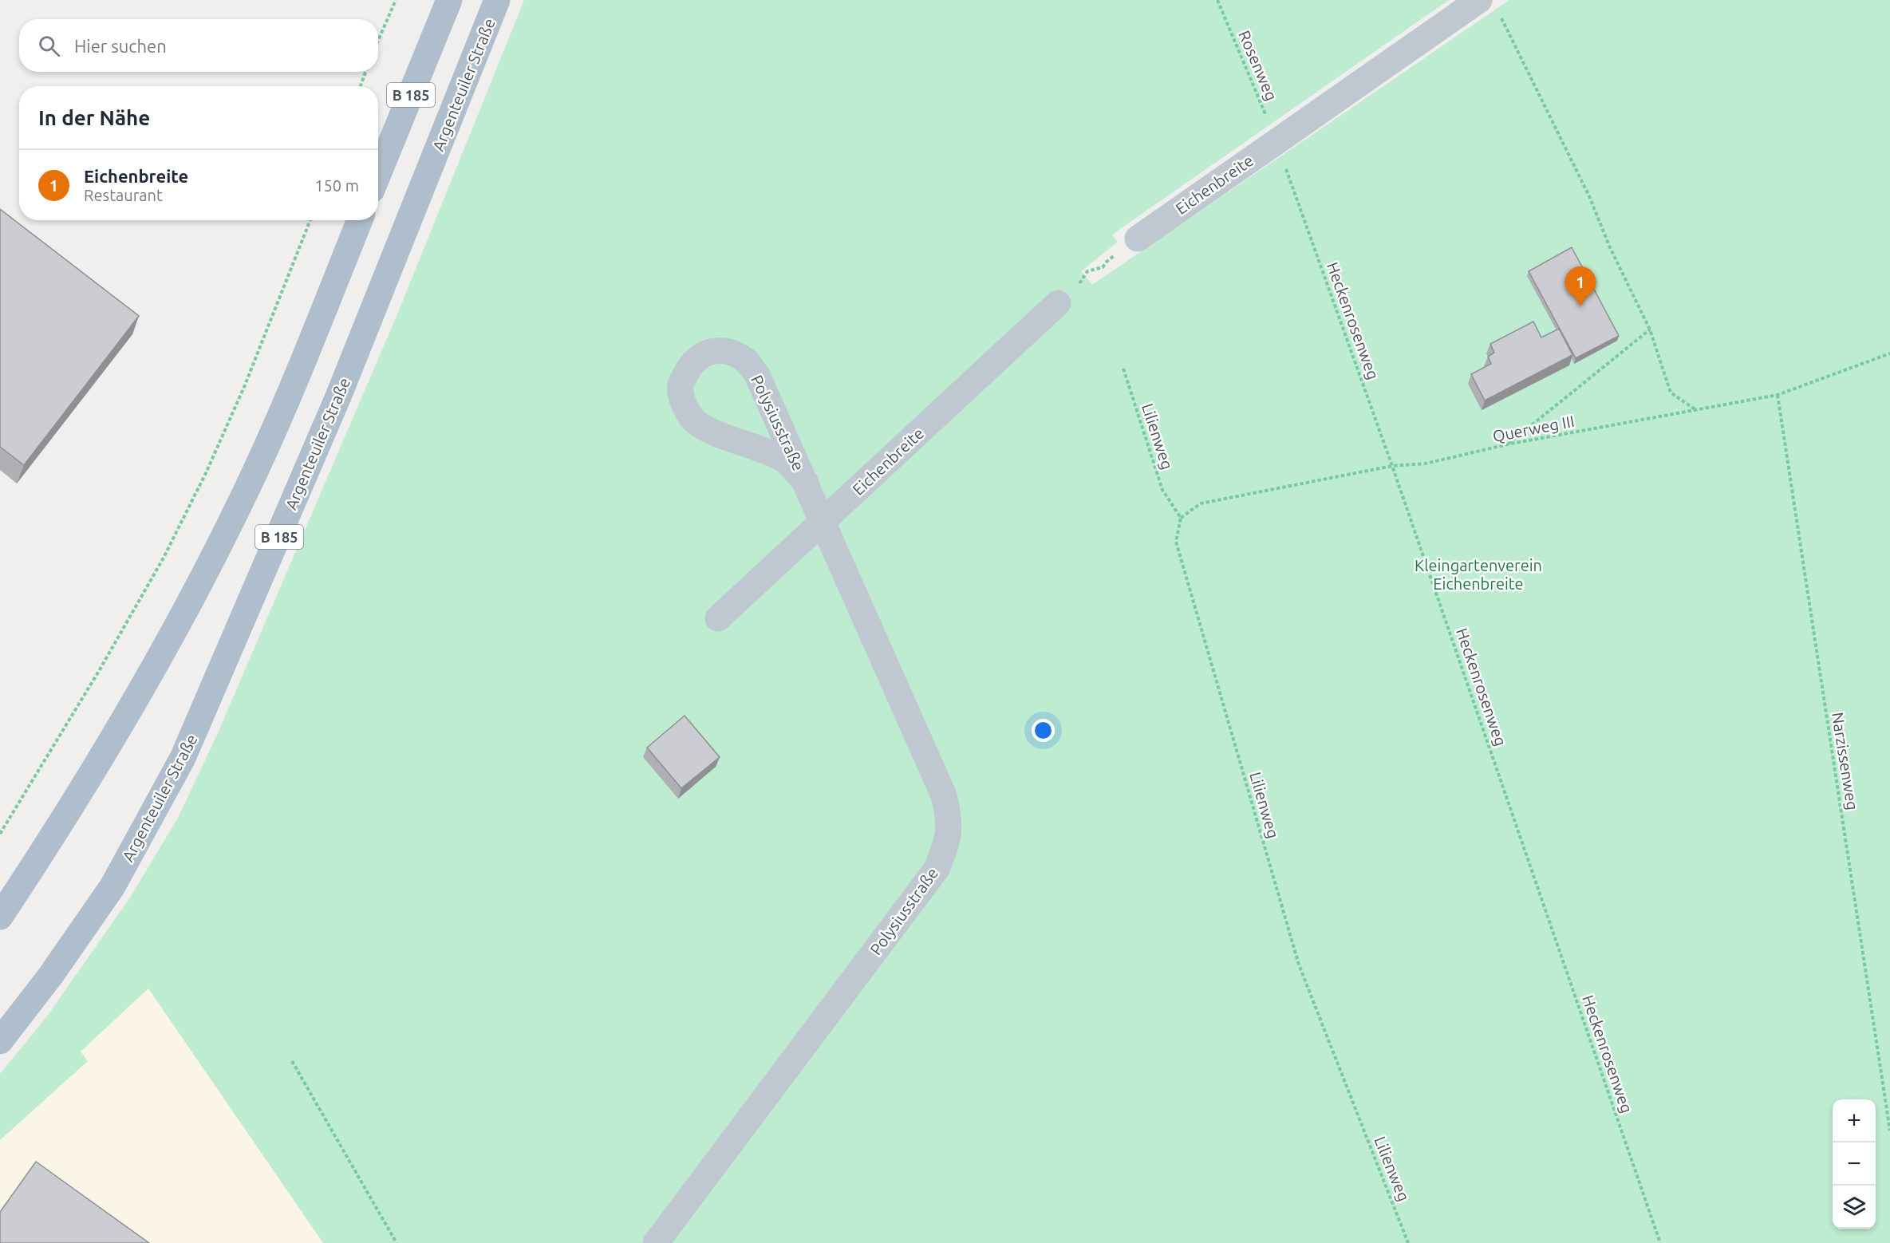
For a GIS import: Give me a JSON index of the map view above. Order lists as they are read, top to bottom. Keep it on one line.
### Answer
{"streets":{"main road":["Argenteuiler Straße","B 185"],"street":["Eichenbreite","Polysiusstraße"],"path":["Rosenweg","Heckenrosenweg","Querweg III","Lilienweg","Narzissenweg"]},"crossings":[["Rosenweg","Eichenbreite"],["Rosenweg","Heckenrosenweg"],["Eichenbreite","Heckenrosenweg"],["Eichenbreite","Polysiusstraße"],["Heckenrosenweg","Querweg III"],["Querweg III","Lilienweg"],["Querweg III","Narzissenweg"]],"parks":["Kleingartenverein Eichenbreite"],"page":{"search":"Hier suchen","heading":"In der Nähe","list":[{"mark":"1","name":"Eichenbreite","note":"Restaurant","value":"150 m"}],"pins":"1","map_buttons":["+","−"]}}
